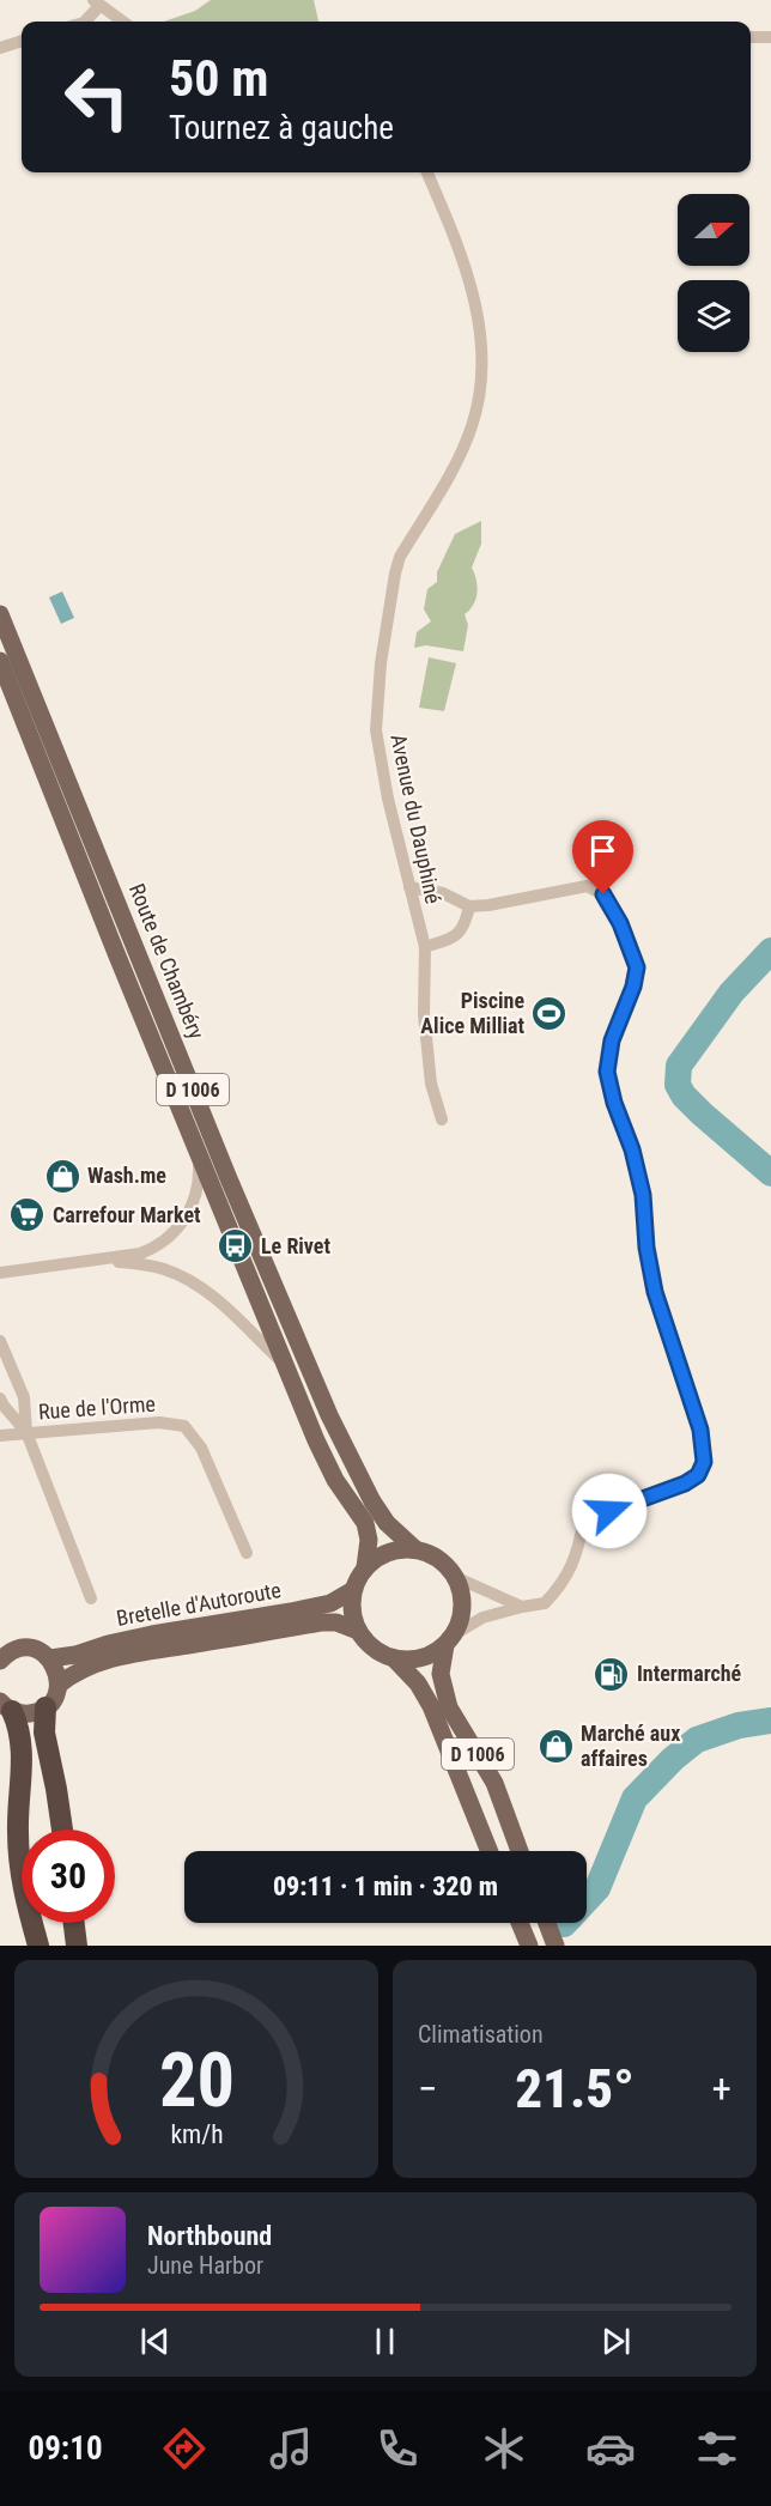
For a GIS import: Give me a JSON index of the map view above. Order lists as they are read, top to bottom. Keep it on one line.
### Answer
{"streets":{"main road":["Route de Chambéry","D 1006","Bretelle d'Autoroute"],"street":["Avenue du Dauphiné","Rue de l'Orme"]},"crossings":[["Route de Chambéry","D 1006"],["Route de Chambéry","Bretelle d'Autoroute"],["D 1006","Bretelle d'Autoroute"]],"places":{"sports":["Piscine Alice Milliat"],"shop":["Wash.me","Marché aux affaires"],"supermarket":["Carrefour Market"],"bus stop":["Le Rivet"],"fuel station":["Intermarché"]},"north":"right","page":{"turn":["50 m","Tournez à gauche"],"limit":"30","trip":"09:11 · 1 min · 320 m","tile":"Climatisation","heat":["−","21.5°","+"],"song":["Northbound","June Harbor"],"tabs":"09:10","gauge":["20","km/h"]}}
